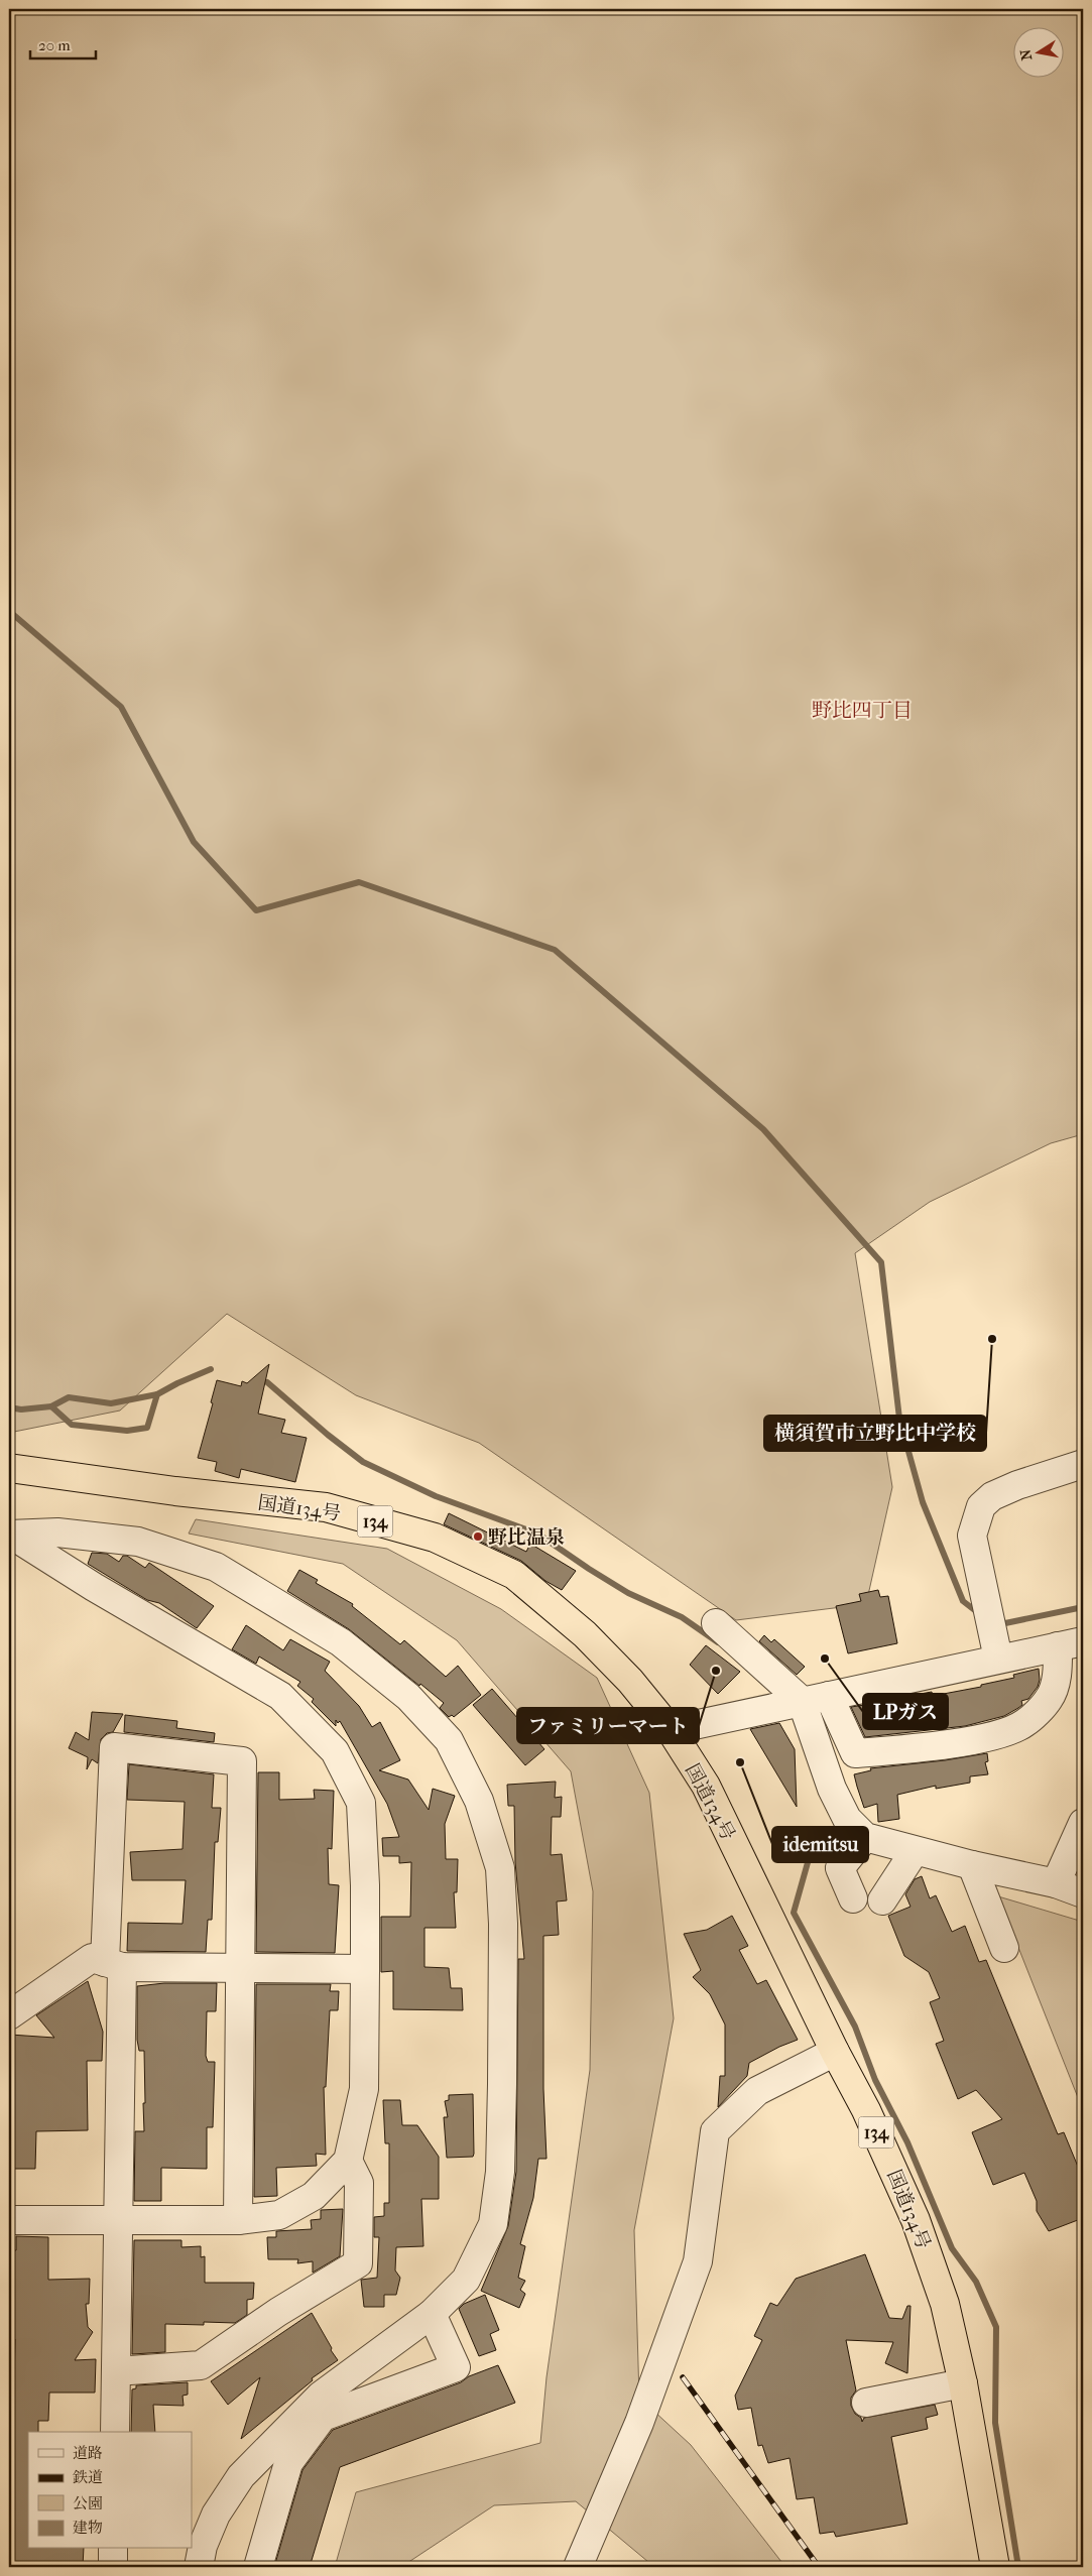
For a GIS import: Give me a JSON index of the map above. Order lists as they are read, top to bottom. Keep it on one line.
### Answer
{"streets":{"highway":["国道134号","134"]},"districts":["野比四丁目"],"places":["横須賀市立野比中学校","野比温泉","LPガス","ファミリーマート","idemitsu"],"legend":["道路","鉄道","公園","建物"],"scale_bar":"20 m","north":"left"}
